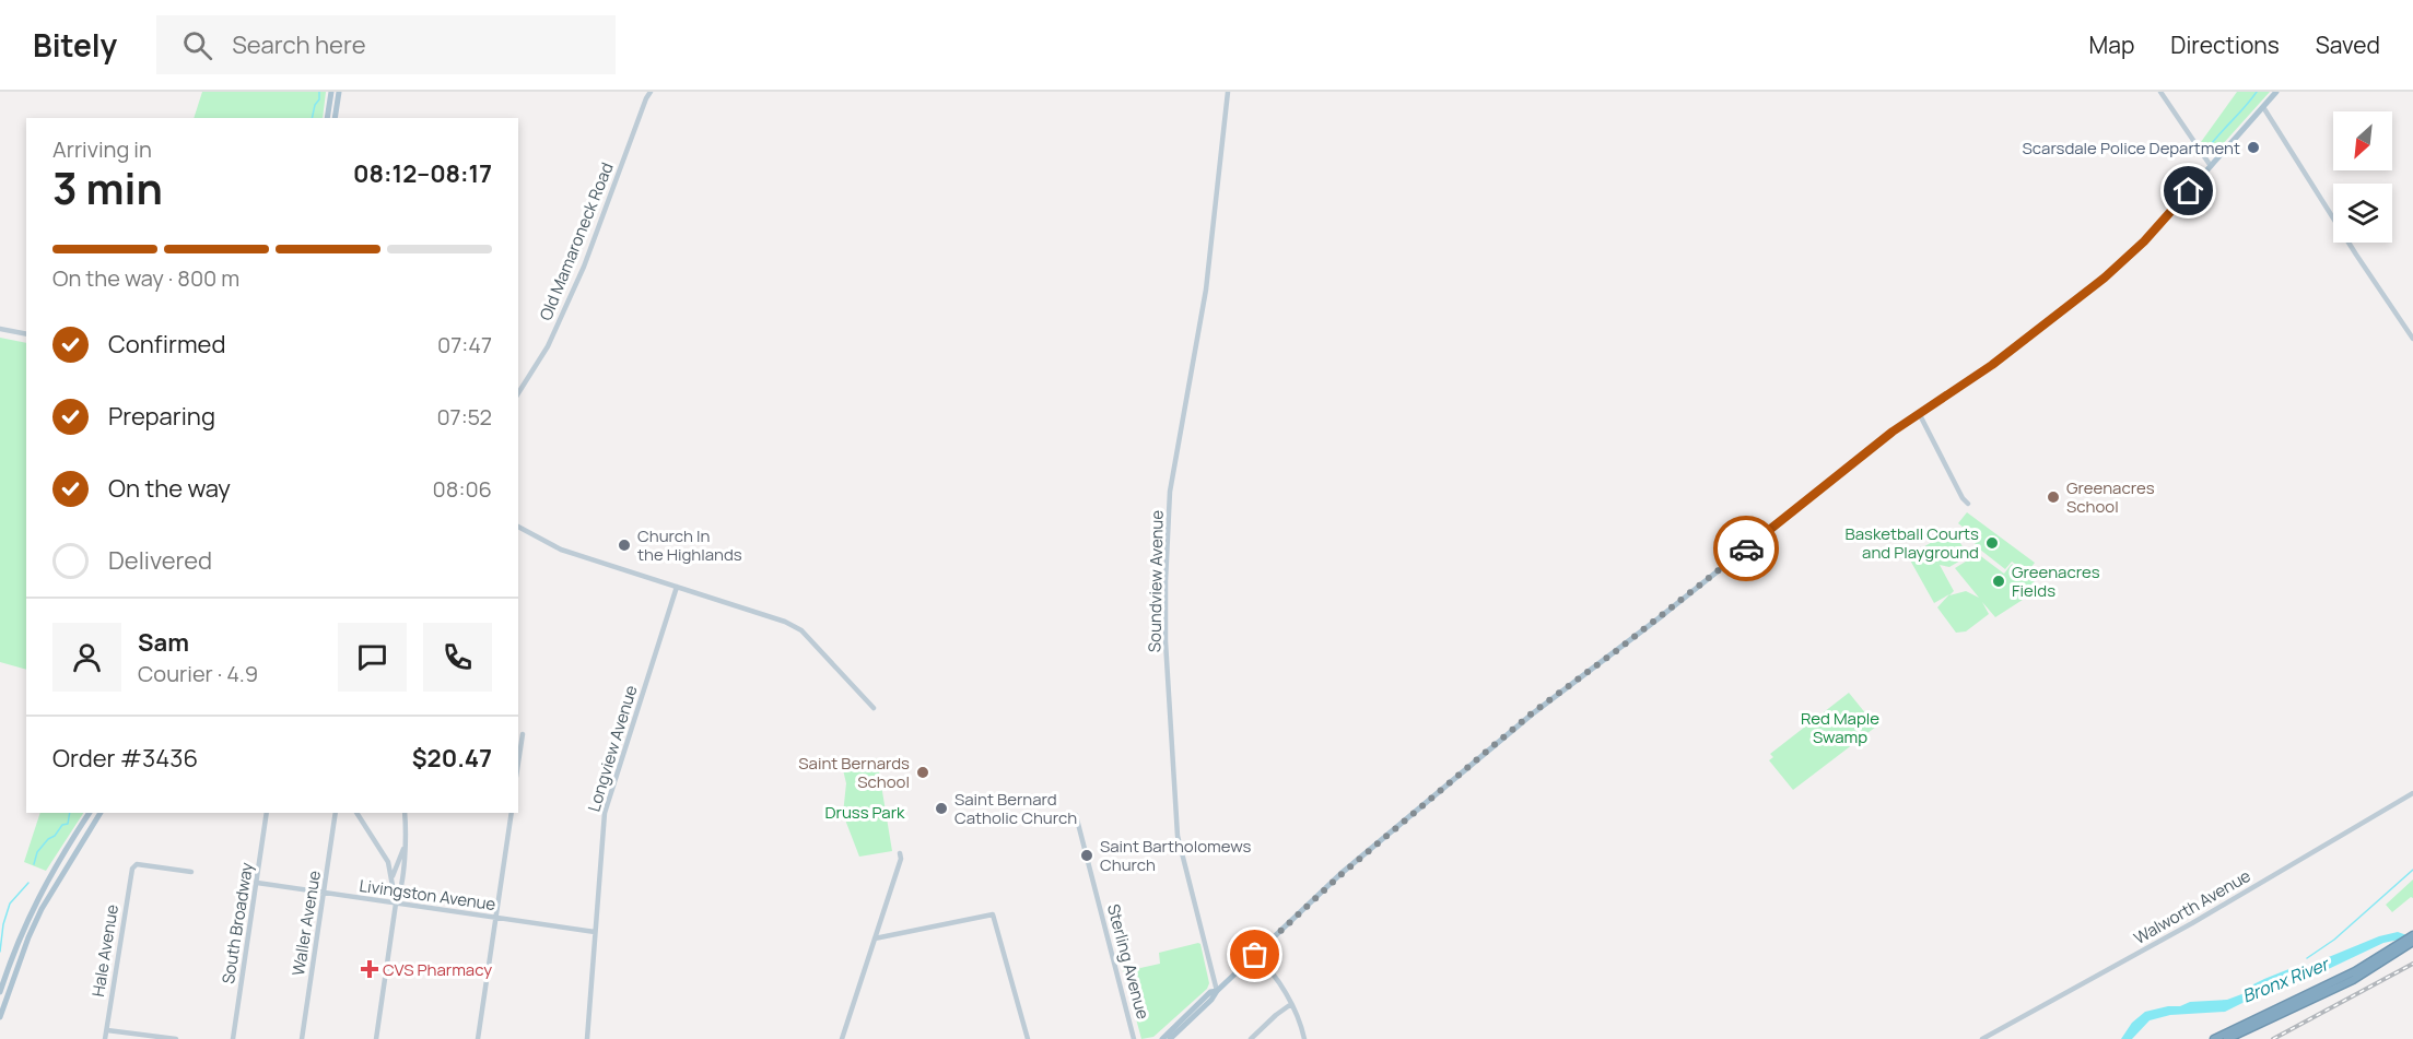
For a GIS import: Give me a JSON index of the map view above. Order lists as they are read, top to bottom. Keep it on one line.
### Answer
{"streets":{"street":["Old Mamaroneck Road","Soundview Avenue","Longview Avenue","Livingston Avenue","Walworth Avenue","South Broadway","Waller Avenue","Hale Avenue","Sterling Avenue"]},"crossings":[["Longview Avenue","Livingston Avenue"],["Livingston Avenue","South Broadway"],["Livingston Avenue","Waller Avenue"]],"water":["Bronx River"],"parks":["Red Maple Swamp","Druss Park"],"places":{"other":["Scarsdale Police Department","Greenacres School","Basketball Courts and Playground","Church In the Highlands","Greenacres Fields","Saint Bernards School","Saint Bernard Catholic Church","Saint Bartholomews Church"],"health":["CVS Pharmacy"]},"north":"bottom left","page":{"header":"Bitely","search":"Search here","nav":["Map","Directions","Saved"],"heading":["3 min","Arriving in","08:12–08:17"],"panel":["Sam","Courier · 4.9","Order #3436","$20.47"],"bar":"On the way · 800 m","list":[["Confirmed","07:47"],["Preparing","07:52"],["On the way","08:06"],"Delivered"]}}
